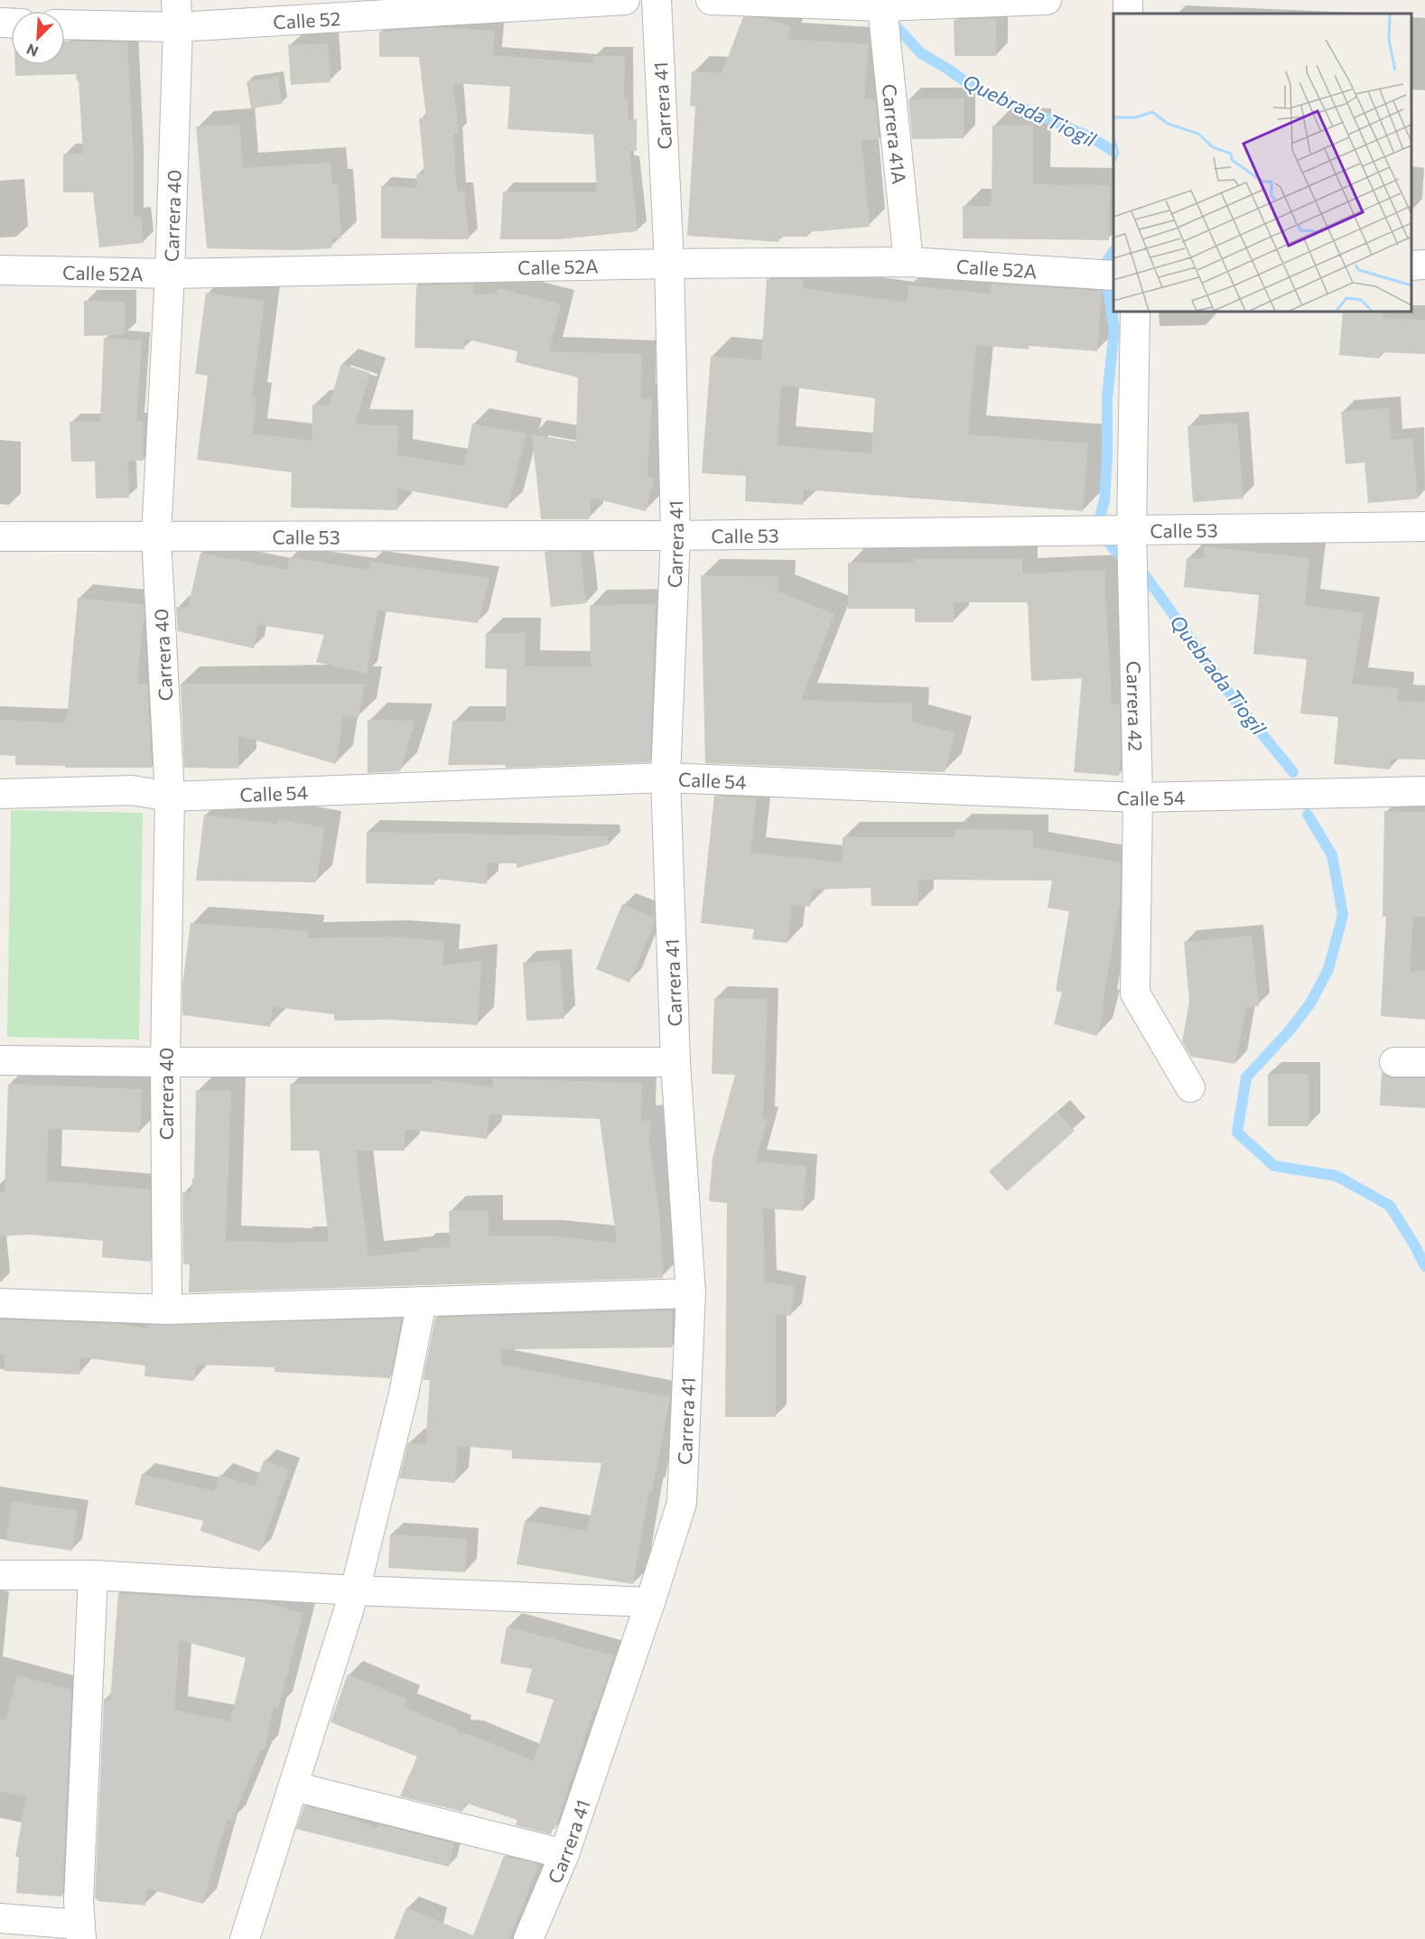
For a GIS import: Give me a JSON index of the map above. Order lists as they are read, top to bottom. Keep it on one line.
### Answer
{"streets":{"street":["Calle 52","Carrera 41","Carrera 41A","Carrera 40","Calle 52A","Calle 53","Carrera 42","Calle 54"]},"crossings":[["Calle 52","Carrera 40"],["Carrera 41","Calle 52A"],["Carrera 41","Calle 53"],["Carrera 41","Calle 54"],["Carrera 41A","Calle 52A"],["Carrera 40","Calle 52A"],["Carrera 40","Calle 53"],["Carrera 40","Calle 54"],["Calle 53","Carrera 42"],["Carrera 42","Calle 54"]],"water":["Quebrada Tiogil"],"north":"bottom left"}
